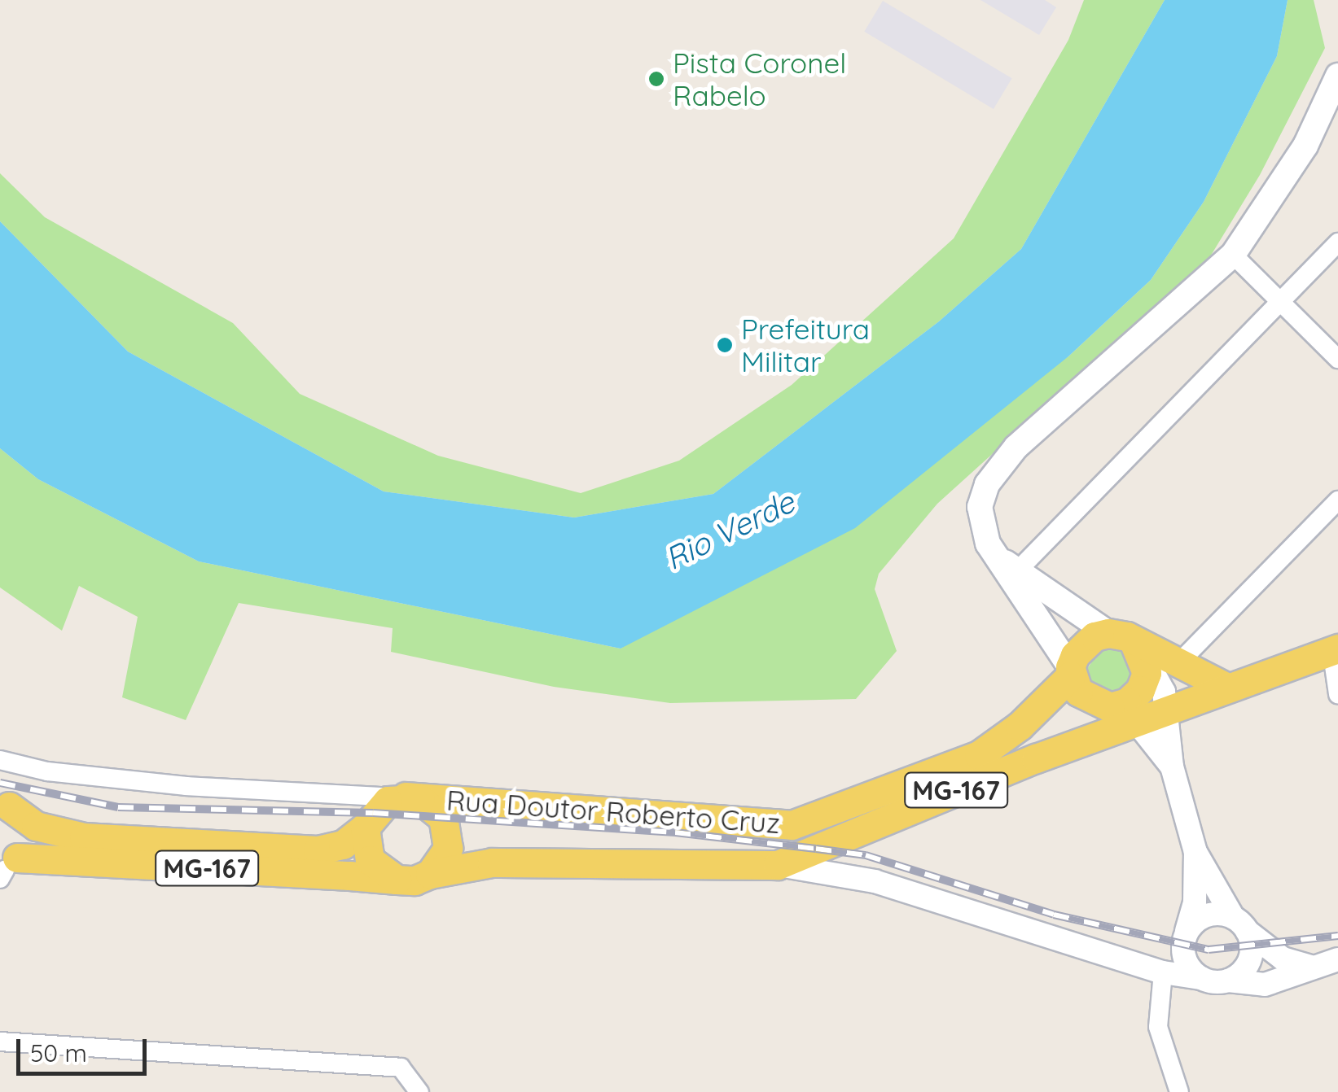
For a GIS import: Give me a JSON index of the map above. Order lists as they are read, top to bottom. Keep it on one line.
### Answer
{"streets":{"main road":["MG-167","Rua Doutor Roberto Cruz"]},"crossings":[["MG-167","Rua Doutor Roberto Cruz"]],"water":["Rio Verde"],"places":["Pista Coronel Rabelo","Prefeitura Militar"],"scale_bar":"50 m"}
